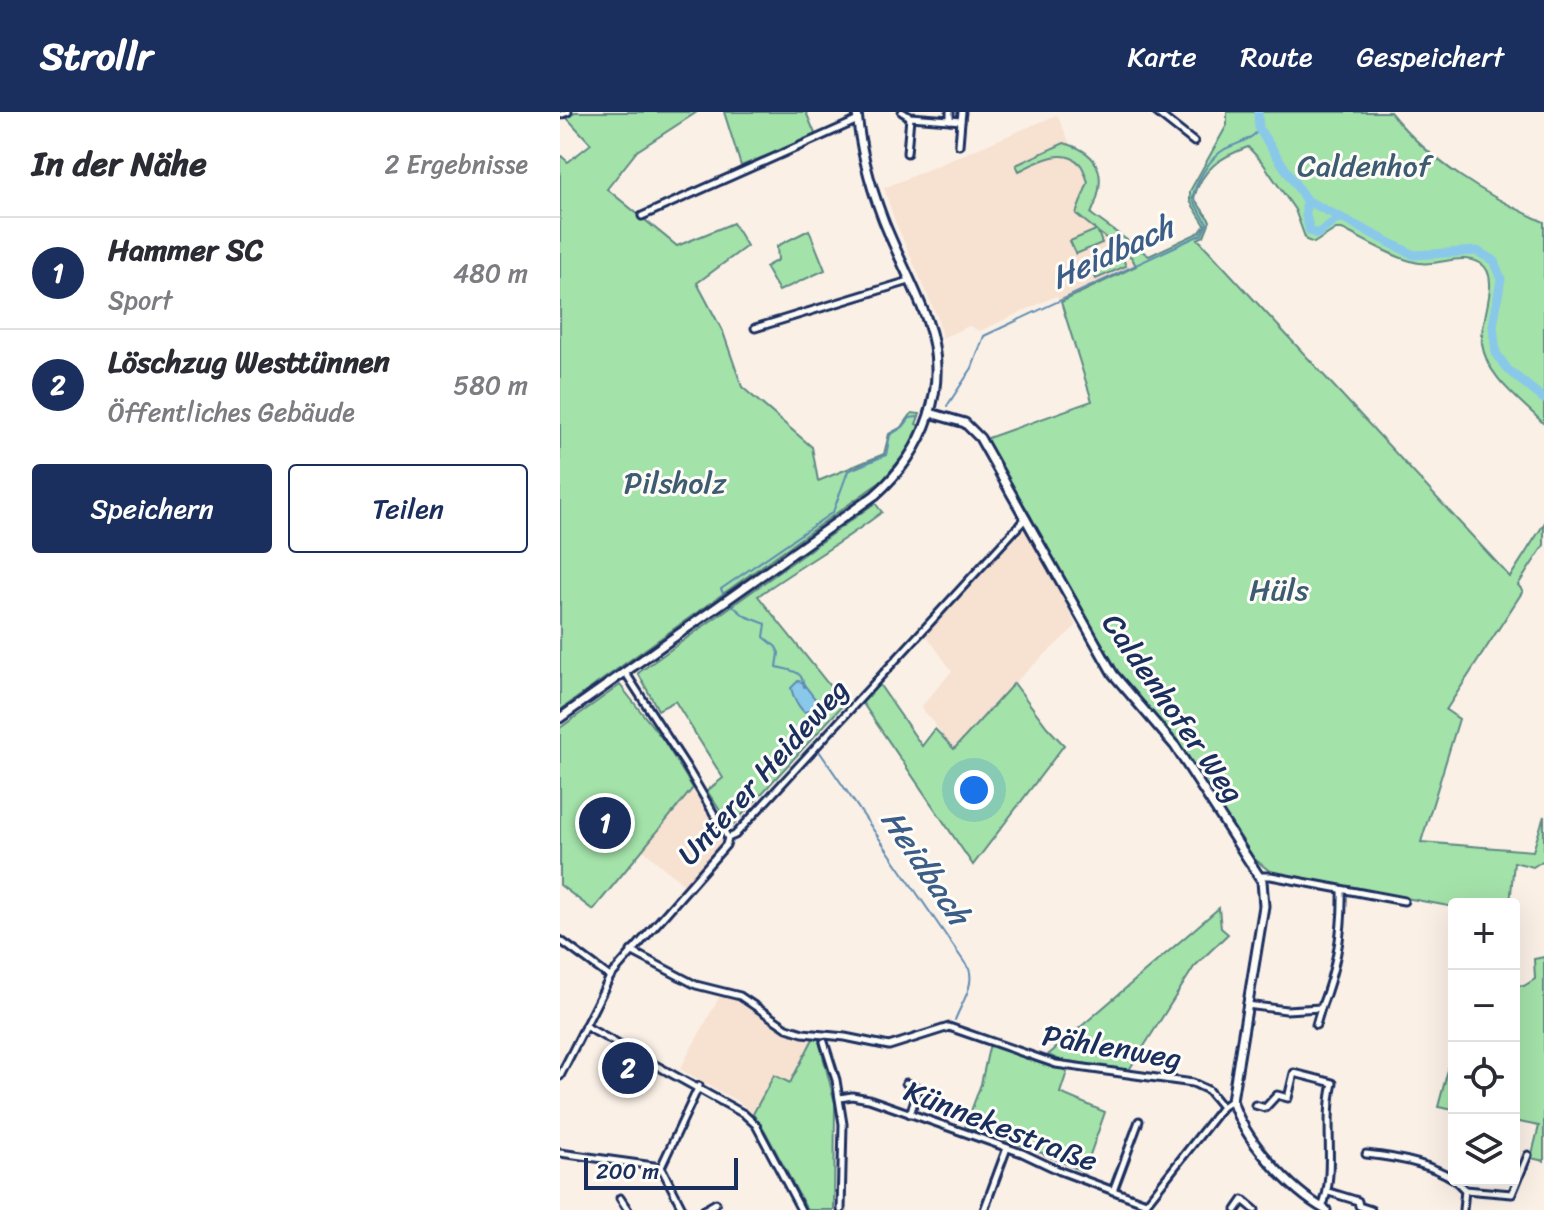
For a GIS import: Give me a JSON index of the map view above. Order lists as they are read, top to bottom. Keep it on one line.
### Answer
{"streets":{"main road":["Caldenhofer Weg"],"street":["Unterer Heideweg","Pählenweg","Künnekestraße"]},"crossings":[["Caldenhofer Weg","Unterer Heideweg"],["Unterer Heideweg","Pählenweg"]],"water":["Heidbach"],"parks":["Caldenhof","Pilsholz","Hüls"],"scale_bar":"200 m","page":{"header":"Strollr","nav":["Karte","Route","Gespeichert"],"heading":["In der Nähe","2 Ergebnisse"],"list":[{"mark":"1","name":"Hammer SC","note":"Sport","value":"480 m"},{"mark":"2","name":"Löschzug Westtünnen","note":"Öffentliches Gebäude","value":"580 m"}],"buttons":["Speichern","Teilen"],"pins":["1","2"],"map_buttons":["+","−"],"scale":"200 m"}}
